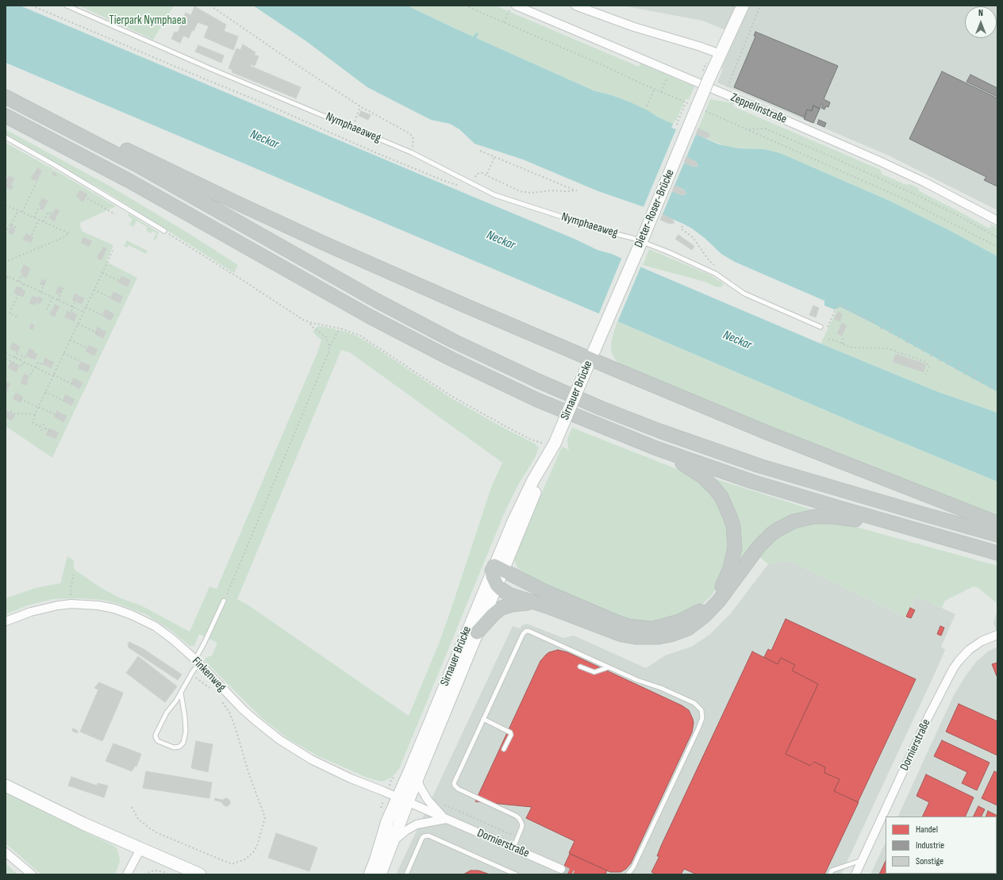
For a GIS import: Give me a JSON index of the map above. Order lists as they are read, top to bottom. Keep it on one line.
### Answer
{"streets":{"main road":["Dieter-Roser-Brücke","Sirnauer Brücke"],"street":["Zeppelinstraße","Finkenweg","Dornierstraße"],"lane":["Nymphaeaweg"]},"crossings":[["Nymphaeaweg","Dieter-Roser-Brücke"],["Dieter-Roser-Brücke","Sirnauer Brücke"],["Sirnauer Brücke","Finkenweg"],["Sirnauer Brücke","Dornierstraße"],["Finkenweg","Dornierstraße"]],"water":["Neckar"],"parks":["Tierpark Nymphaea"],"legend":["Handel","Industrie","Sonstige"],"north":"top"}
